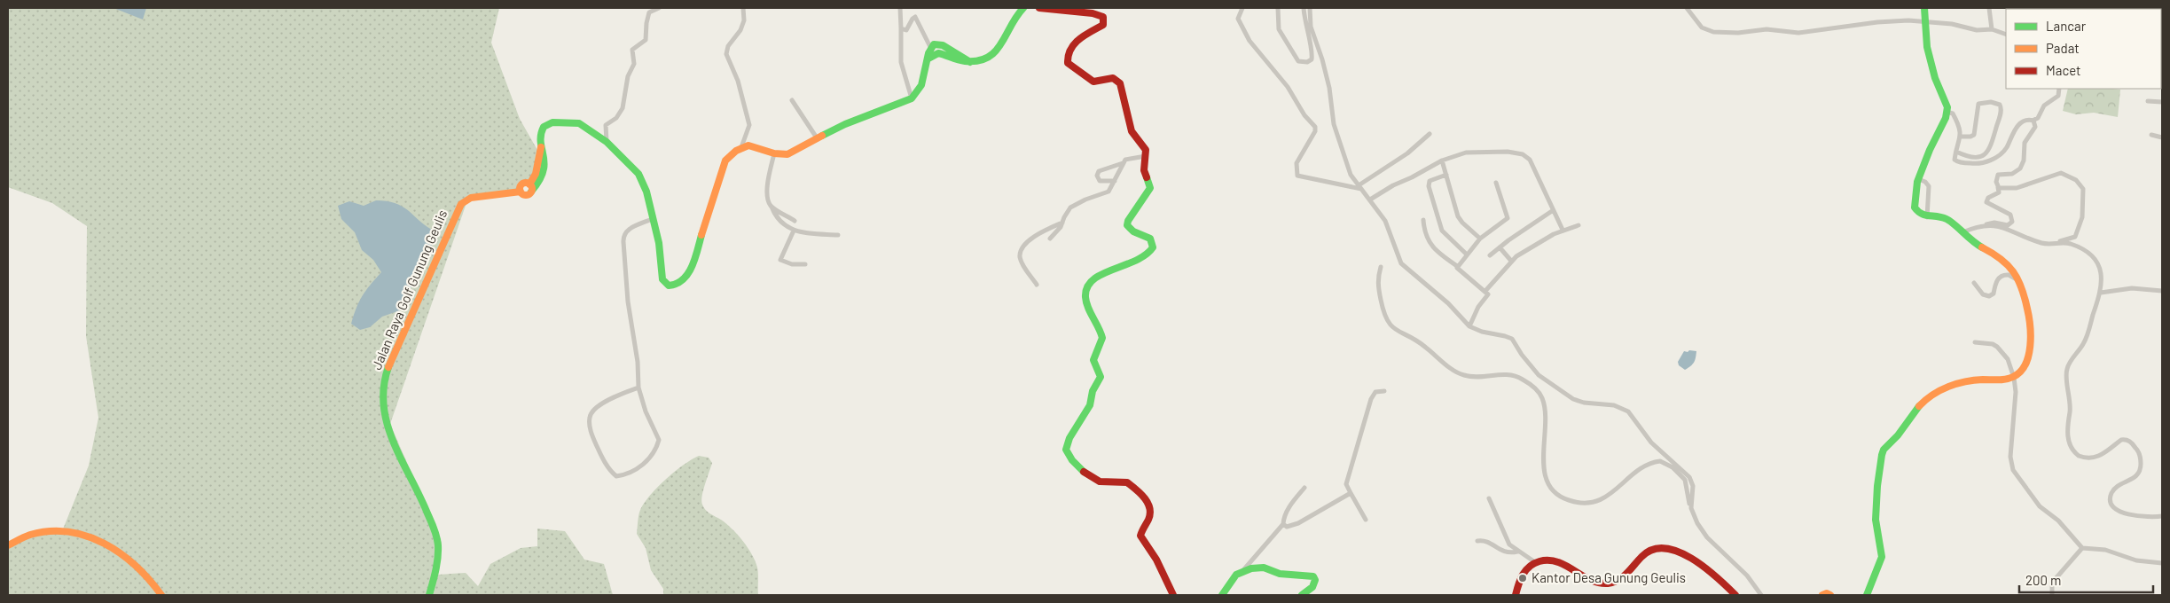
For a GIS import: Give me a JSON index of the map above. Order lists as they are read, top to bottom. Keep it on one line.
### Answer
{"streets":{"main road":["Jalan Raya Golf Gunung Geulis"]},"places":["Kantor Desa Gunung Geulis"],"legend":["Lancar","Padat","Macet"],"scale_bar":"200 m"}
